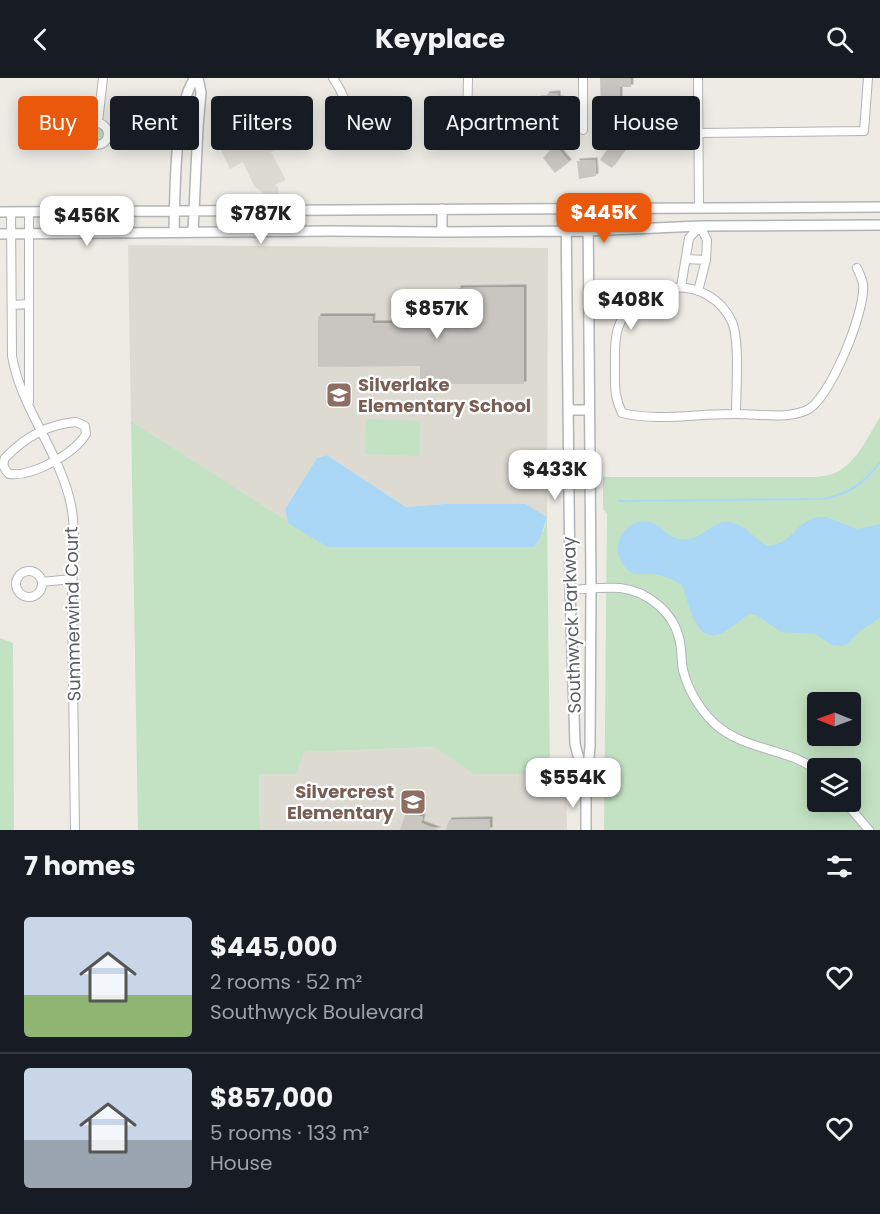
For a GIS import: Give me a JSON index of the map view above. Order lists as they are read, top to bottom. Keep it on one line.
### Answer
{"streets":{"street":["Summerwind Court","Southwyck Parkway"]},"places":{"school or university":["Silverlake Elementary School","Silvercrest Elementary"]},"north":"left","page":{"header":"Keyplace","chip":["Buy","Rent","Filters","New","Apartment","House"],"price":["$445K","$787K","$456K","$408K","$857K","$433K","$554K"],"heading":"7 homes","list":[{"name":"$445,000","note":"2 rooms · 52 m² · Southwyck Boulevard"},{"name":"$857,000","note":"5 rooms · 133 m² · House"}]}}
